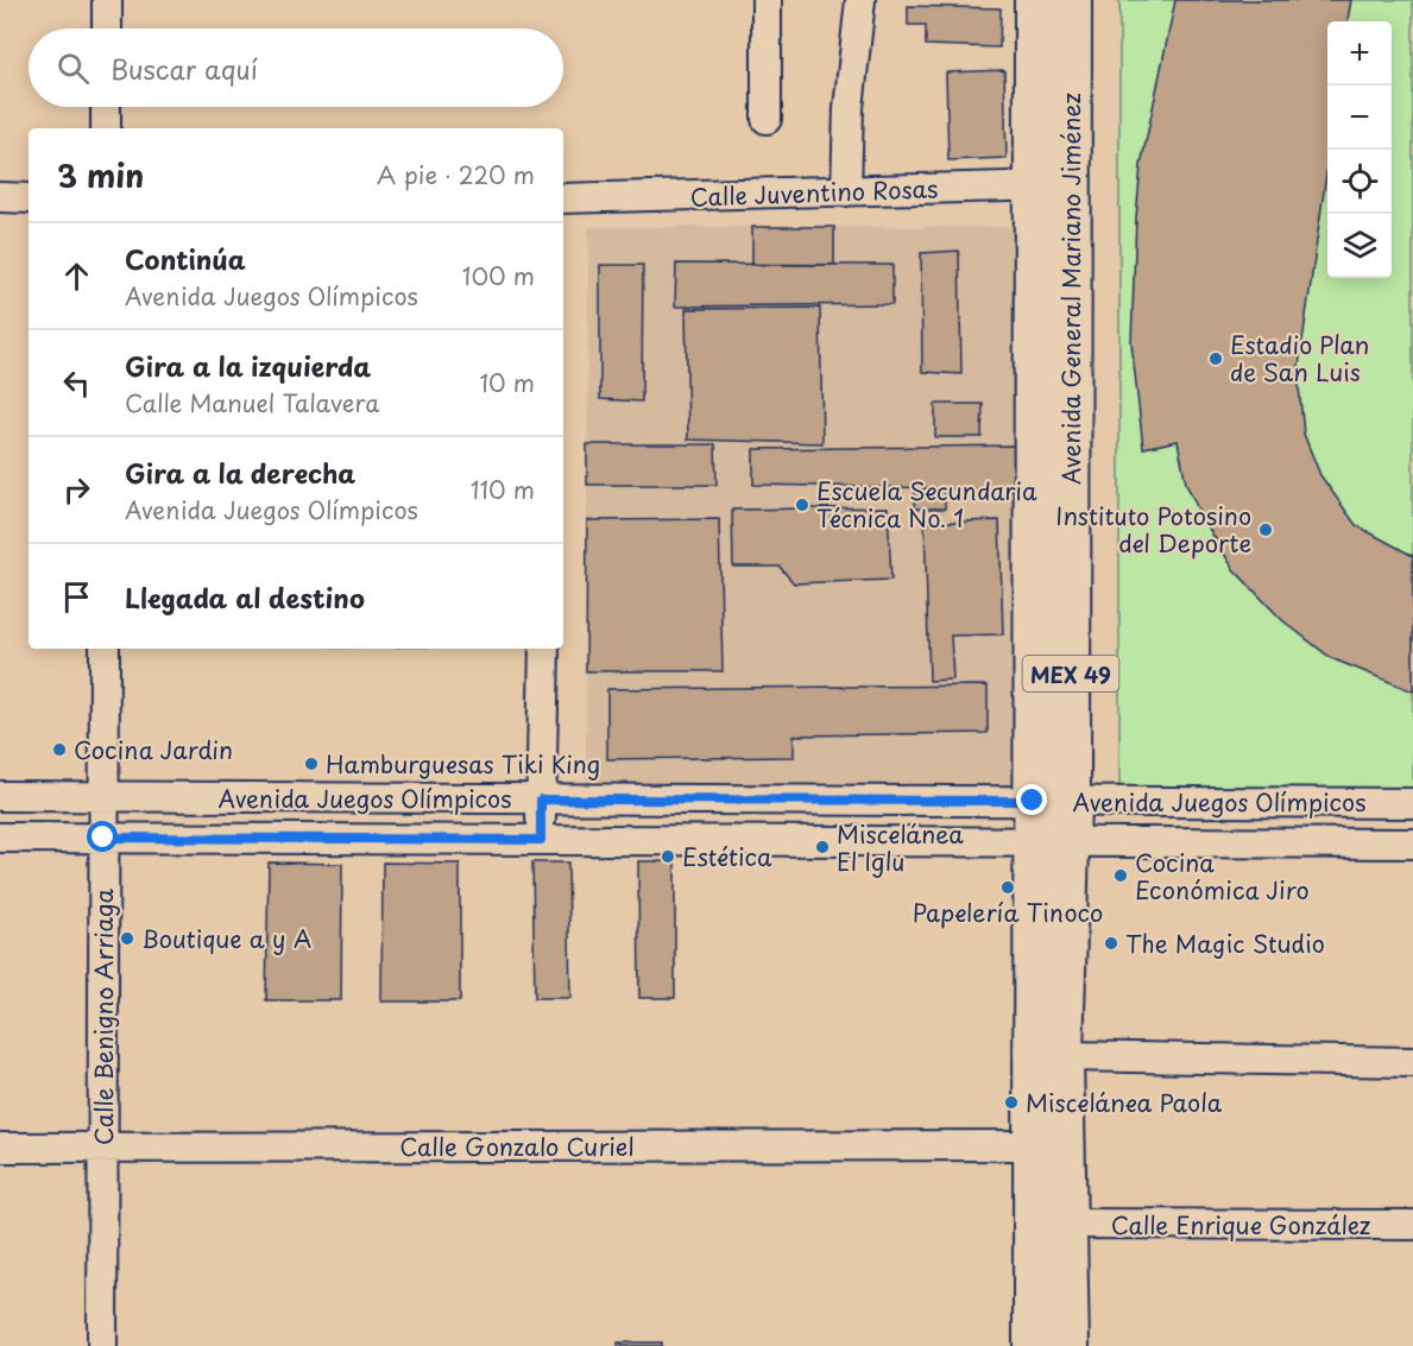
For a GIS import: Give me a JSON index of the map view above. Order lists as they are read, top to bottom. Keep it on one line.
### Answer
{"streets":{"main road":["Avenida General Mariano Jiménez","MEX 49"],"street":["Calle Juventino Rosas","Avenida Juegos Olímpicos","Calle Benigno Arriaga","Calle Gonzalo Curiel","Calle Enrique González"]},"crossings":[["Calle Juventino Rosas","Avenida General Mariano Jiménez"],["Avenida General Mariano Jiménez","Avenida Juegos Olímpicos"],["Avenida General Mariano Jiménez","Calle Gonzalo Curiel"],["Avenida General Mariano Jiménez","Calle Enrique González"],["Avenida Juegos Olímpicos","Calle Benigno Arriaga"],["Calle Benigno Arriaga","Calle Gonzalo Curiel"]],"places":["Estadio Plan de San Luis","Escuela Secundaria Técnica No. 1","Instituto Potosino del Deporte","Cocina Jardin","Hamburguesas Tiki King","Miscelánea El Iglu","Estética","Cocina Económica Jiro","Papelería Tinoco","Boutique a y A","The Magic Studio","Miscelánea Paola"],"page":{"map_buttons":["+","−"],"search":"Buscar aquí","heading":["3 min","A pie · 220 m"],"list":[["Continúa","Avenida Juegos Olímpicos","100 m"],["Gira a la izquierda","Calle Manuel Talavera","10 m"],["Gira a la derecha","Avenida Juegos Olímpicos","110 m"],"Llegada al destino"]}}
